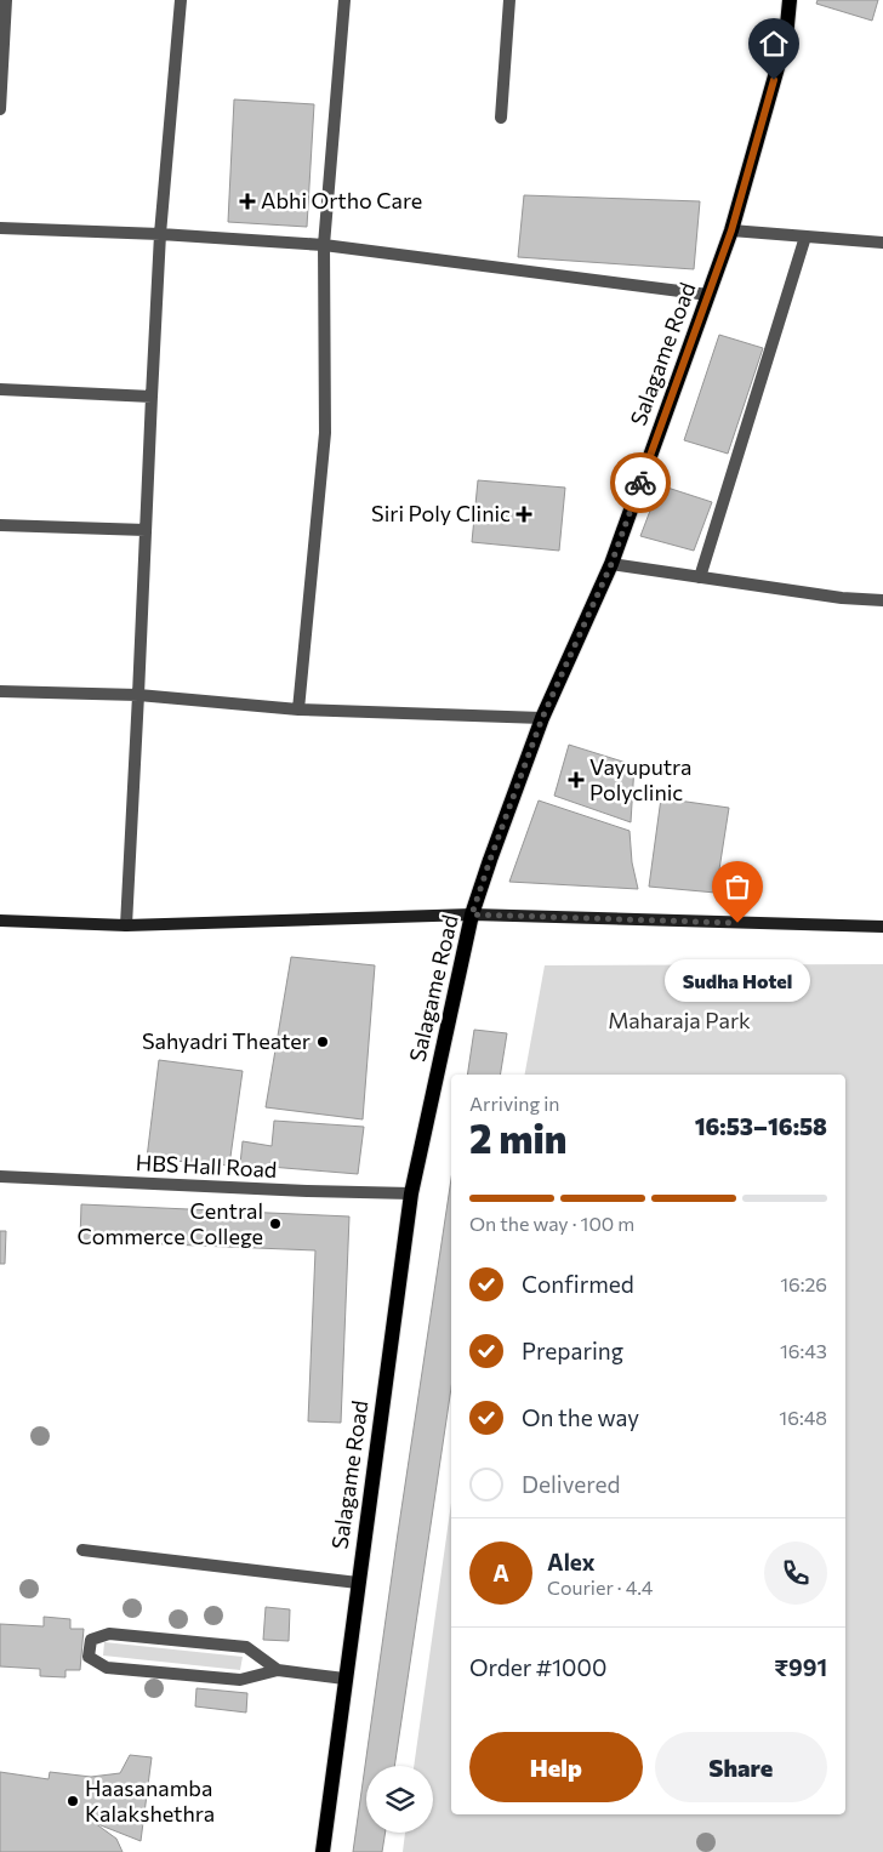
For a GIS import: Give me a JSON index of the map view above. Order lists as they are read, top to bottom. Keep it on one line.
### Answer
{"streets":{"main road":["Salagame Road"],"street":["HBS Hall Road"]},"crossings":[["Salagame Road","HBS Hall Road"]],"parks":["Maharaja Park"],"places":{"health":["Abhi Ortho Care","Siri Poly Clinic","Vayuputra Polyclinic"],"other":["Sudha Hotel","Sahyadri Theater","Central Commerce College","Haasanamba Kalakshethra"]},"page":{"bubble":"Sudha Hotel","heading":["2 min","Arriving in","16:53–16:58"],"panel":["Alex","Courier · 4.4","Order #1000","₹991"],"bar":"On the way · 100 m","list":[["Confirmed","16:26"],["Preparing","16:43"],["On the way","16:48"],"Delivered"],"round":"A","buttons":["Help","Share"]}}
